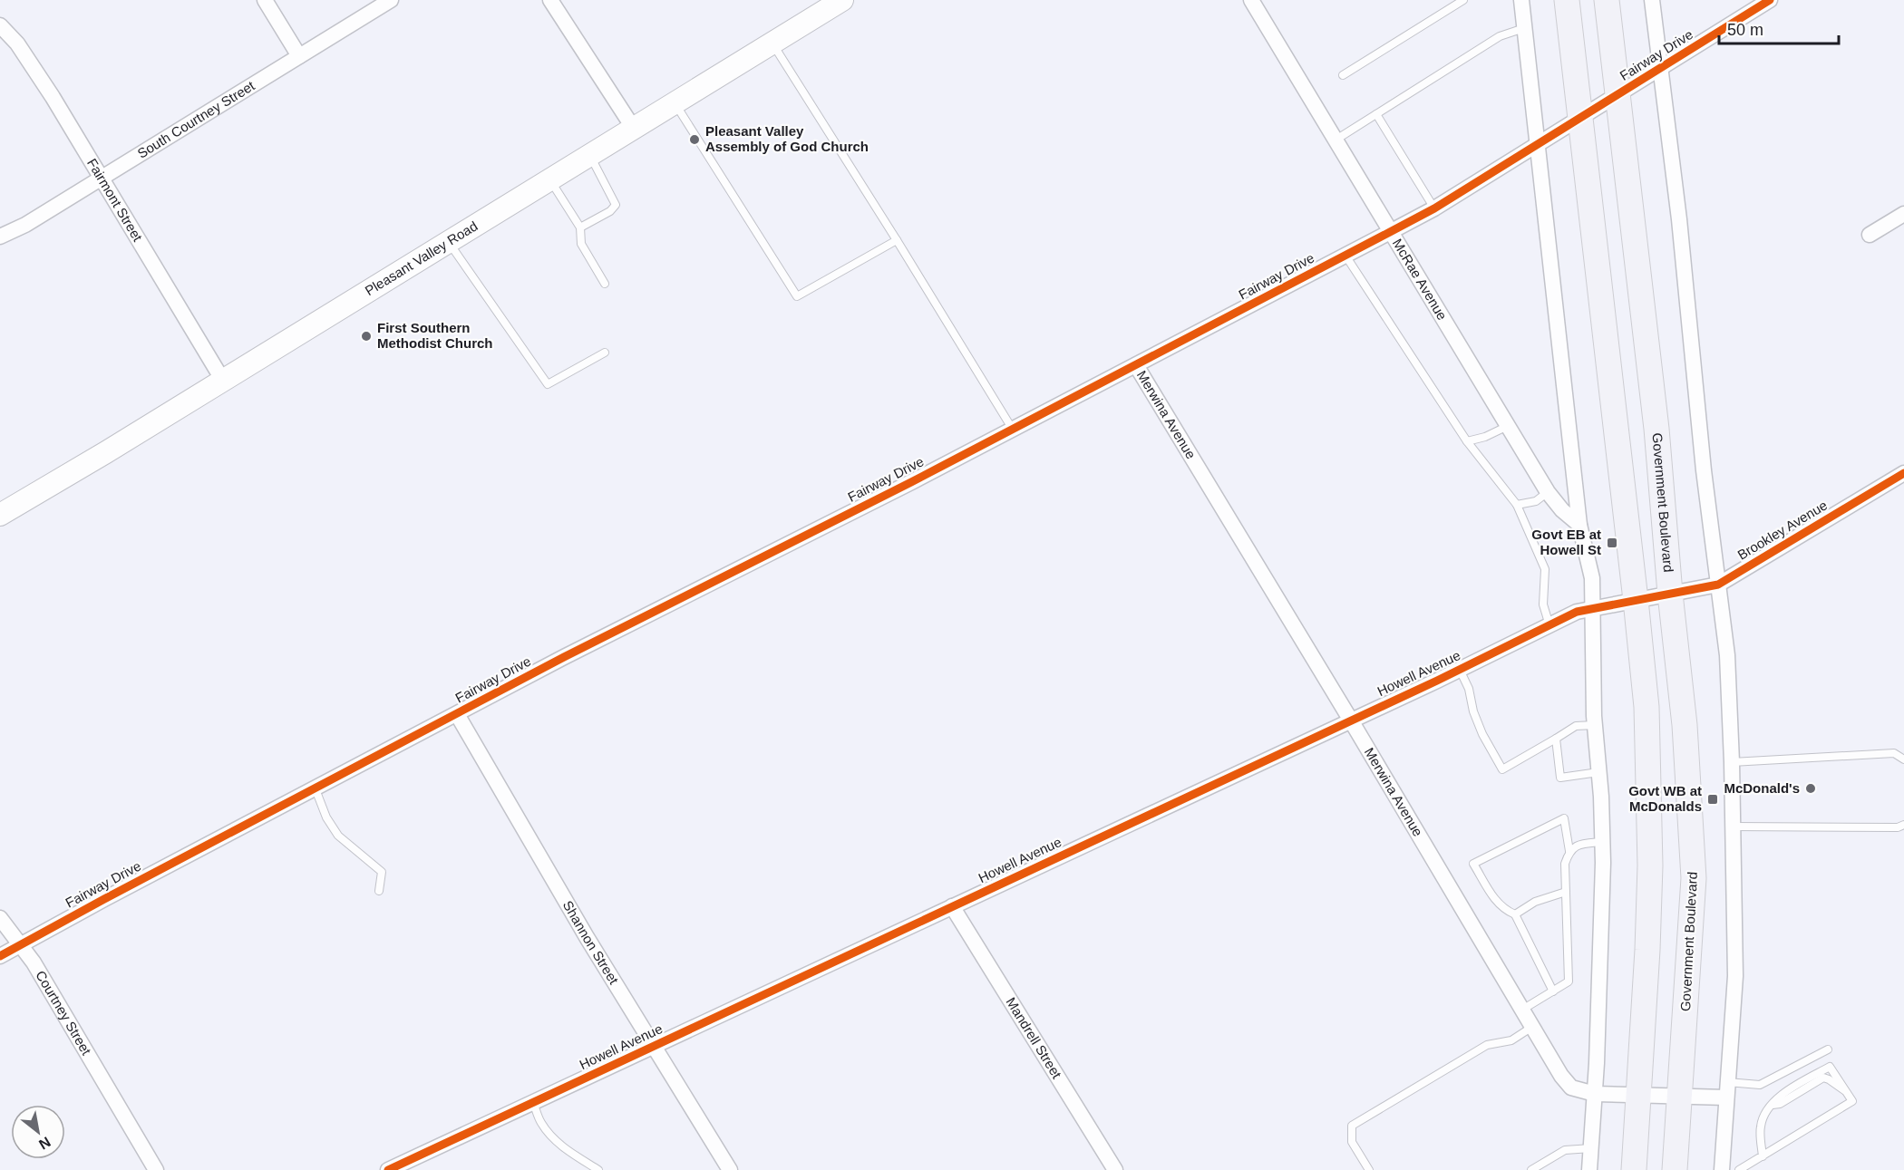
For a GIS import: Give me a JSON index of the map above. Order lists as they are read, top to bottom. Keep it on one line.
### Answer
{"streets":{"main road":["Government Boulevard"],"street":["Fairway Drive","South Courtney Street","Fairmont Street","Pleasant Valley Road","McRae Avenue","Merwina Avenue","Brookley Avenue","Howell Avenue","Shannon Street","Courtney Street","Mandrell Street"]},"crossings":[["Fairway Drive","McRae Avenue"],["Fairway Drive","Merwina Avenue"],["Fairway Drive","Government Boulevard"],["Fairway Drive","Shannon Street"],["Fairway Drive","Courtney Street"],["South Courtney Street","Fairmont Street"],["Fairmont Street","Pleasant Valley Road"],["Merwina Avenue","Government Boulevard"],["Merwina Avenue","Howell Avenue"],["Government Boulevard","Brookley Avenue"],["Government Boulevard","Howell Avenue"],["Brookley Avenue","Howell Avenue"],["Howell Avenue","Shannon Street"],["Howell Avenue","Mandrell Street"]],"places":{"other":["Pleasant Valley Assembly of God Church","First Southern Methodist Church","McDonald's"],"transit":["Govt EB at Howell St","Govt WB at McDonalds"]},"scale_bar":"50 m","north":"bottom right"}
